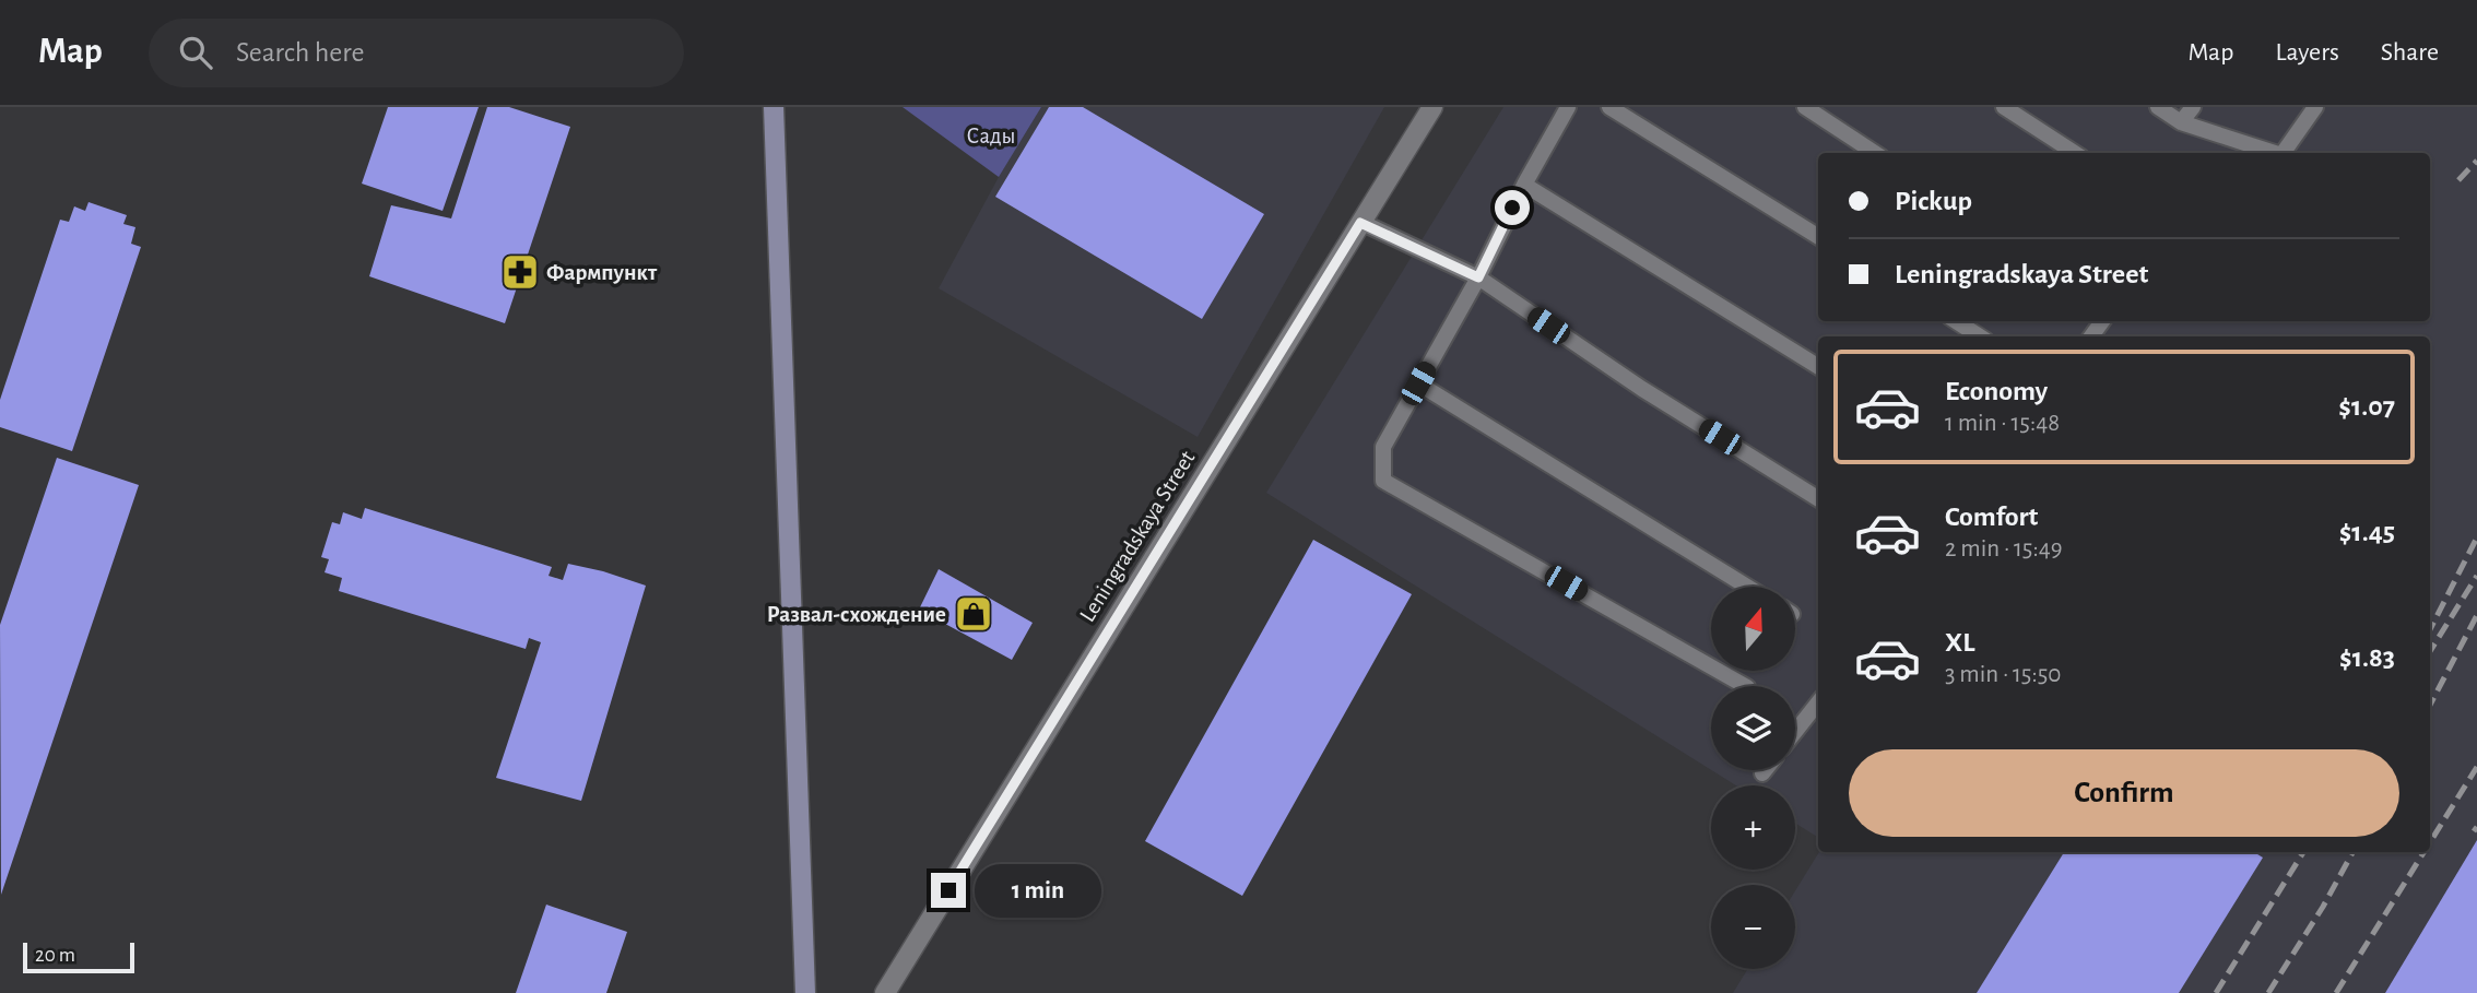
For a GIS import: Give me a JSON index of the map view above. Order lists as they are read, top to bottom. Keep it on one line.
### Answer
{"streets":{"street":["Leningradskaya Street"]},"parks":["Сады"],"places":{"pharmacy":["Фармпункт"],"shop":["Развал-схождение"]},"scale_bar":"20 m","north":"top","page":{"header":"Map","search":"Search here","nav":["Map","Layers","Share"],"banner":["Pickup","Leningradskaya Street"],"list":[{"name":"Economy","note":"1 min · 15:48","value":"$1.07"},{"name":"Comfort","note":"2 min · 15:49","value":"$1.45"},{"name":"XL","note":"3 min · 15:50","value":"$1.83"}],"map_buttons":["+","−"],"buttons":"Confirm","bubble":"1 min","scale":"20 m"}}
